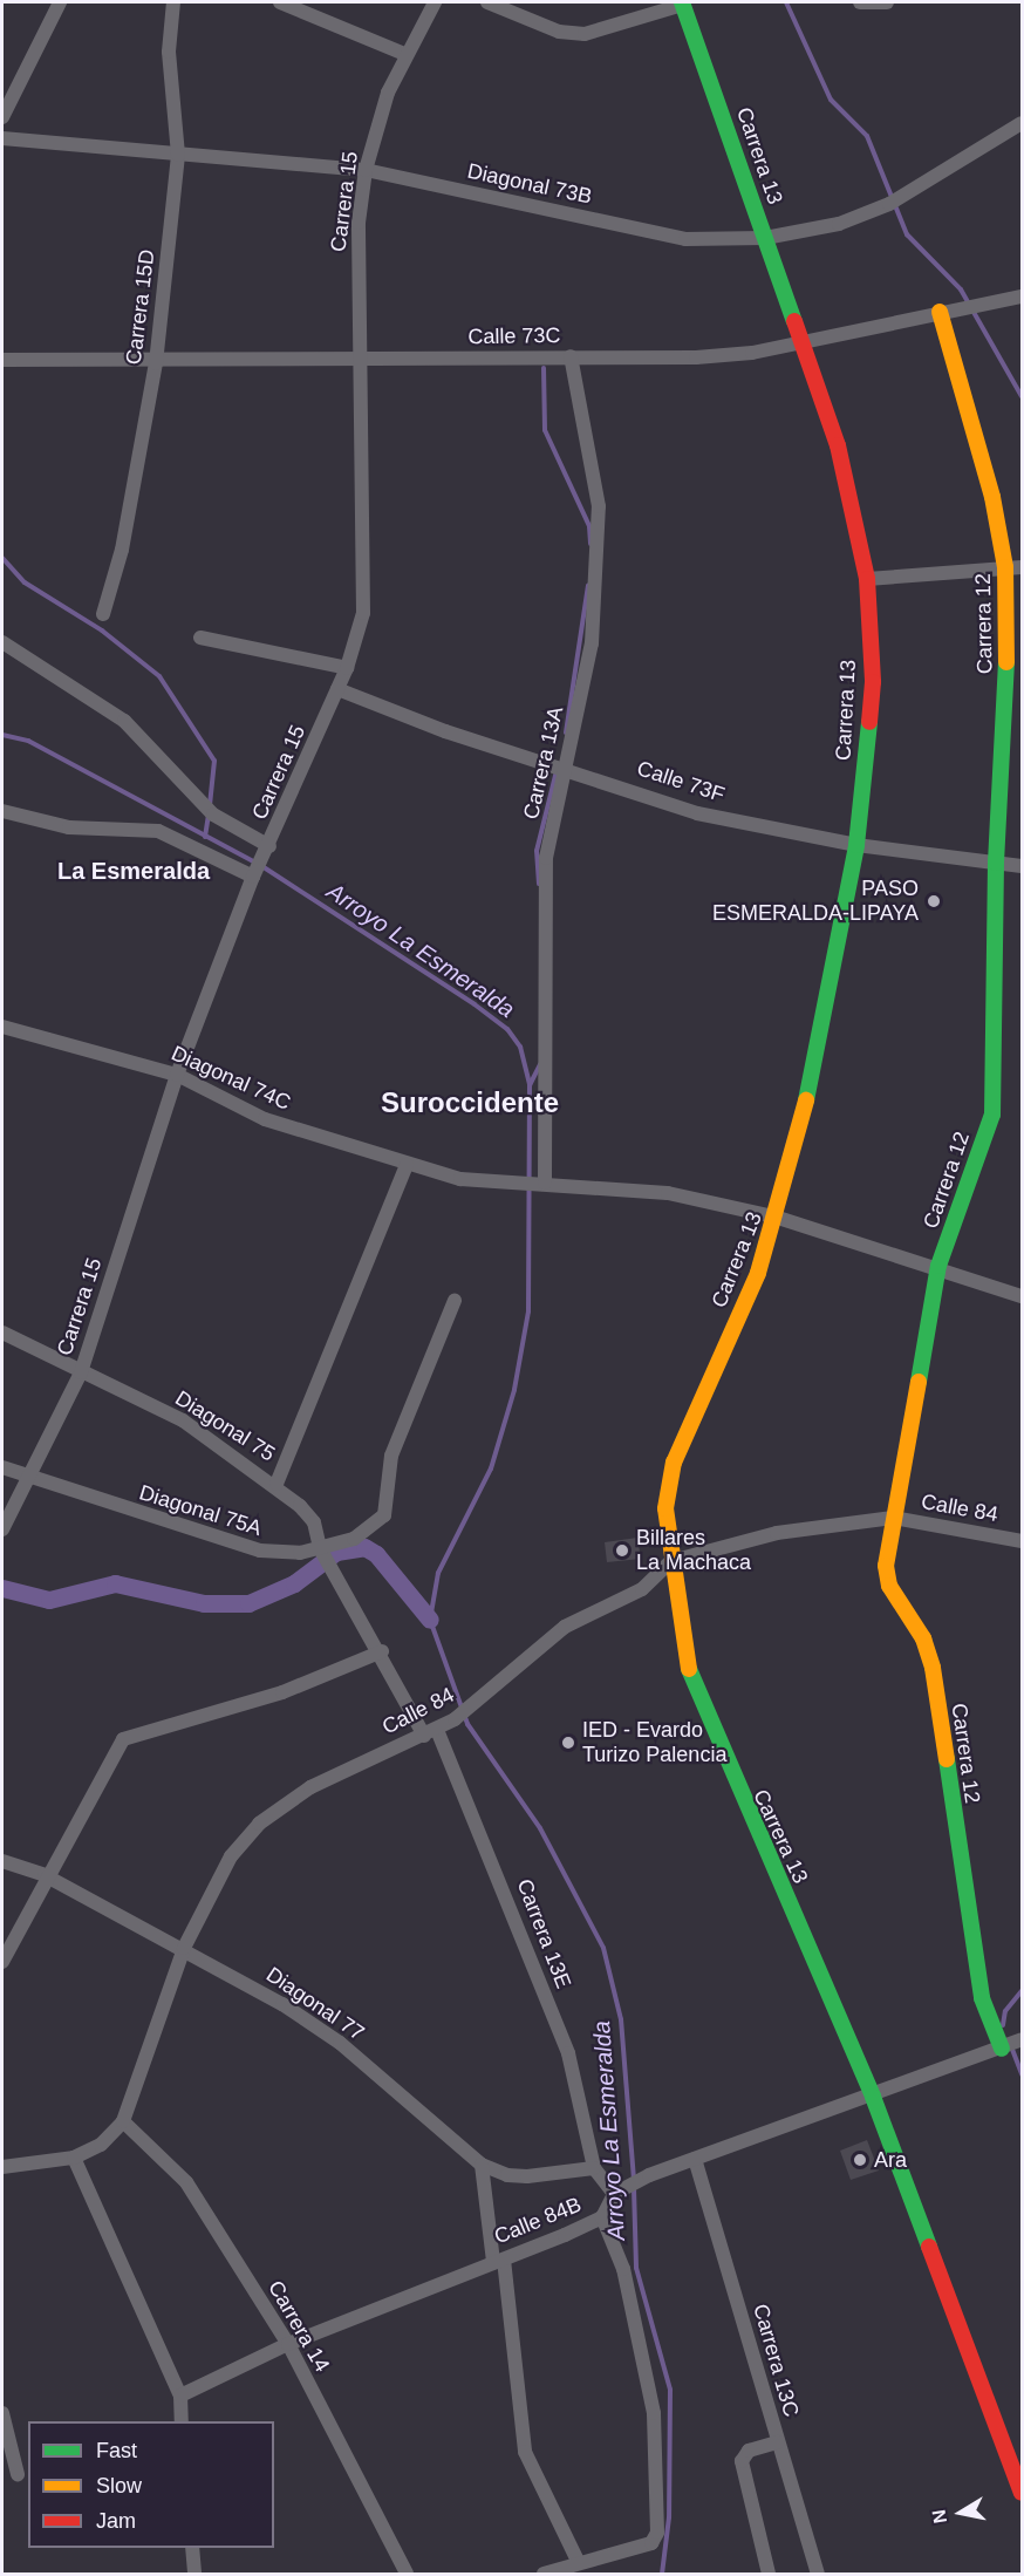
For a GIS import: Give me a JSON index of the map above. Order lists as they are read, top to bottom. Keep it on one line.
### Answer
{"streets":{"street":["Carrera 13","Diagonal 73B","Carrera 15","Carrera 15D","Calle 73C","Carrera 12","Carrera 13A","Calle 73F","Diagonal 74C","Diagonal 75","Calle 84","Diagonal 75A","Carrera 13E","Diagonal 77","Calle 84B","Carrera 14","Carrera 13C"]},"crossings":[["Carrera 13","Diagonal 73B"],["Carrera 13","Calle 73C"],["Carrera 13","Calle 73F"],["Carrera 13","Diagonal 74C"],["Carrera 13","Calle 84"],["Diagonal 73B","Carrera 15"],["Diagonal 73B","Carrera 15D"],["Carrera 15","Calle 73C"],["Carrera 15","Calle 73F"],["Carrera 15","Diagonal 74C"],["Carrera 15","Diagonal 75"],["Carrera 15","Diagonal 75A"],["Carrera 15D","Calle 73C"],["Calle 73C","Carrera 12"],["Calle 73C","Carrera 13A"],["Carrera 12","Calle 73F"],["Carrera 12","Diagonal 74C"],["Carrera 12","Calle 84"],["Carrera 13A","Calle 73F"],["Carrera 13A","Diagonal 74C"],["Diagonal 75","Diagonal 75A"],["Diagonal 75","Carrera 13E"],["Calle 84","Carrera 13E"],["Calle 84","Diagonal 77"],["Calle 84","Carrera 14"],["Diagonal 75A","Carrera 13E"],["Carrera 13E","Diagonal 77"],["Carrera 13E","Calle 84B"],["Calle 84B","Carrera 14"]],"districts":["La Esmeralda","Suroccidente"],"water":["Arroyo La Esmeralda"],"places":["PASO ESMERALDA-LIPAYA","Billares La Machaca","IED - Evardo Turizo Palencia","Ara"],"legend":["Fast","Slow","Jam"],"north":"left"}
